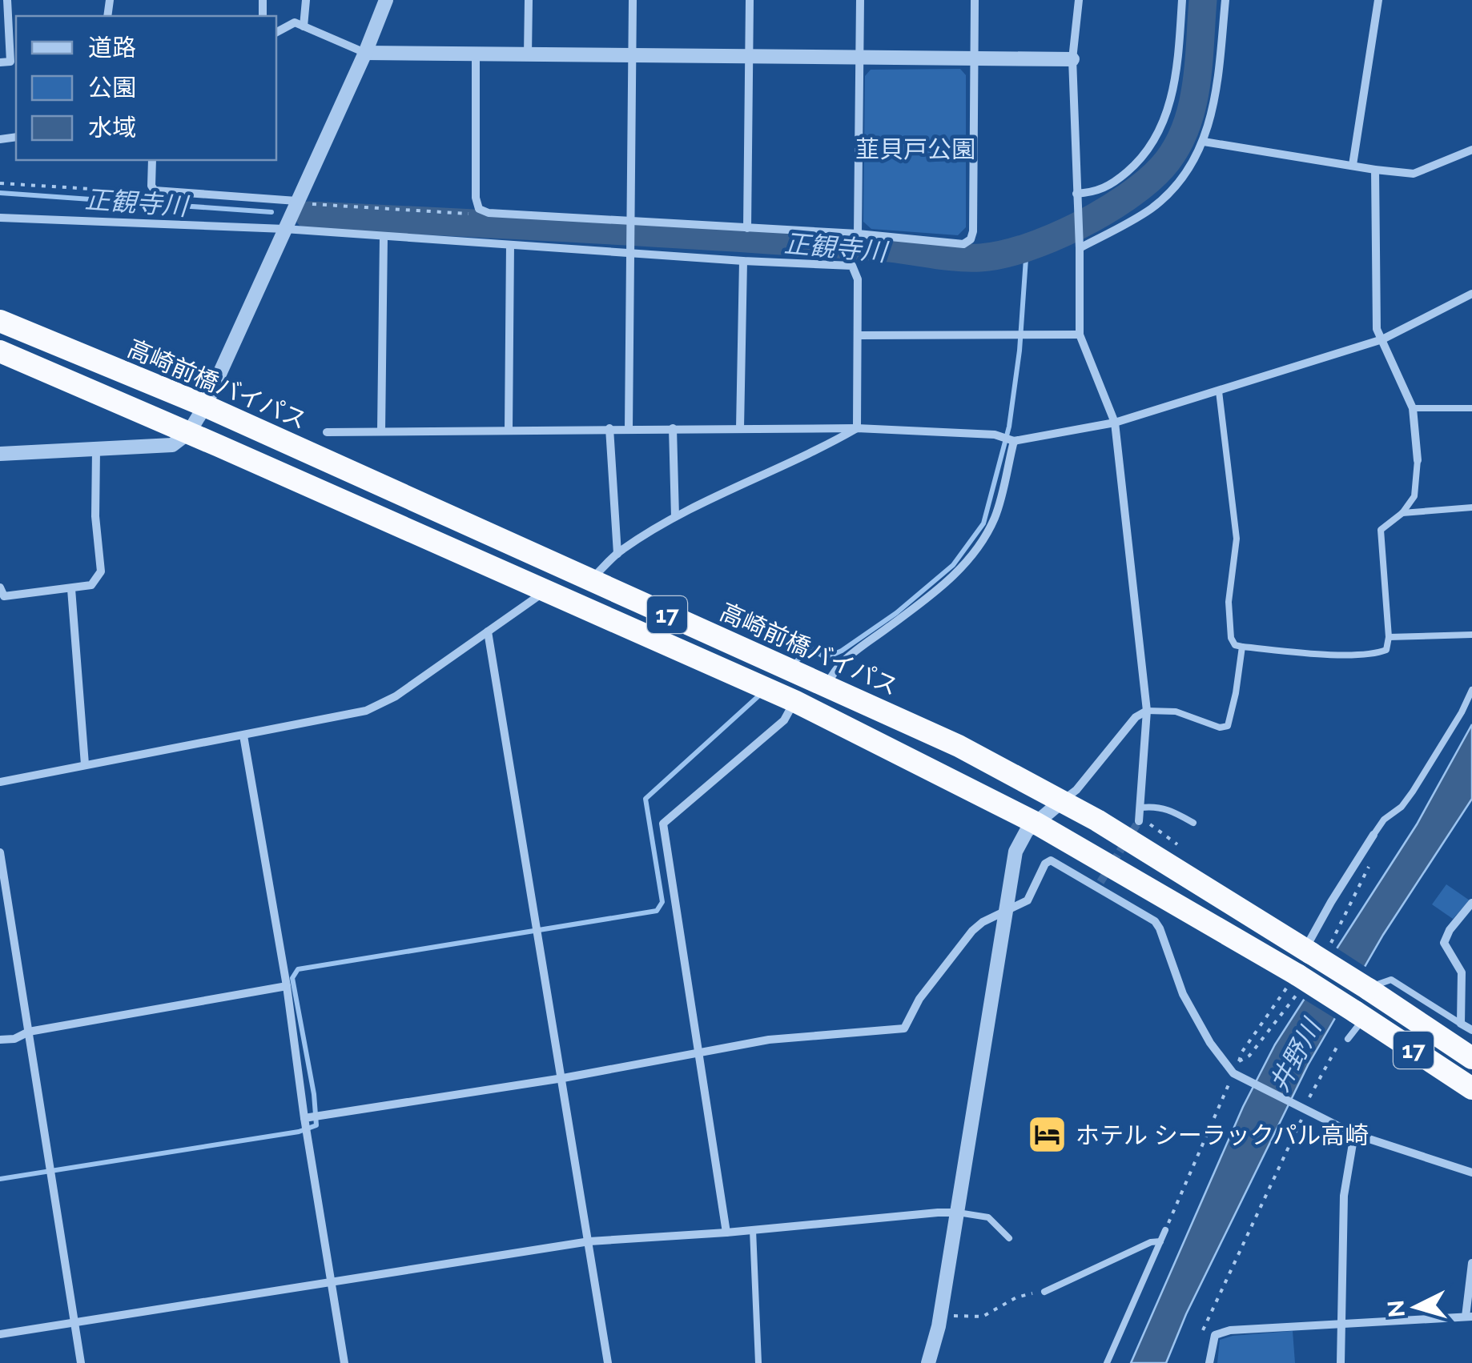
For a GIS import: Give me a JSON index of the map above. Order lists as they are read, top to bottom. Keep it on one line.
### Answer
{"streets":{"highway":["高崎前橋バイパス","17"]},"water":["正観寺川","井野川"],"parks":["韮貝戸公園"],"places":{"hotel":["ホテル シーラックパル高崎"]},"legend":["道路","公園","水域"],"north":"left"}
